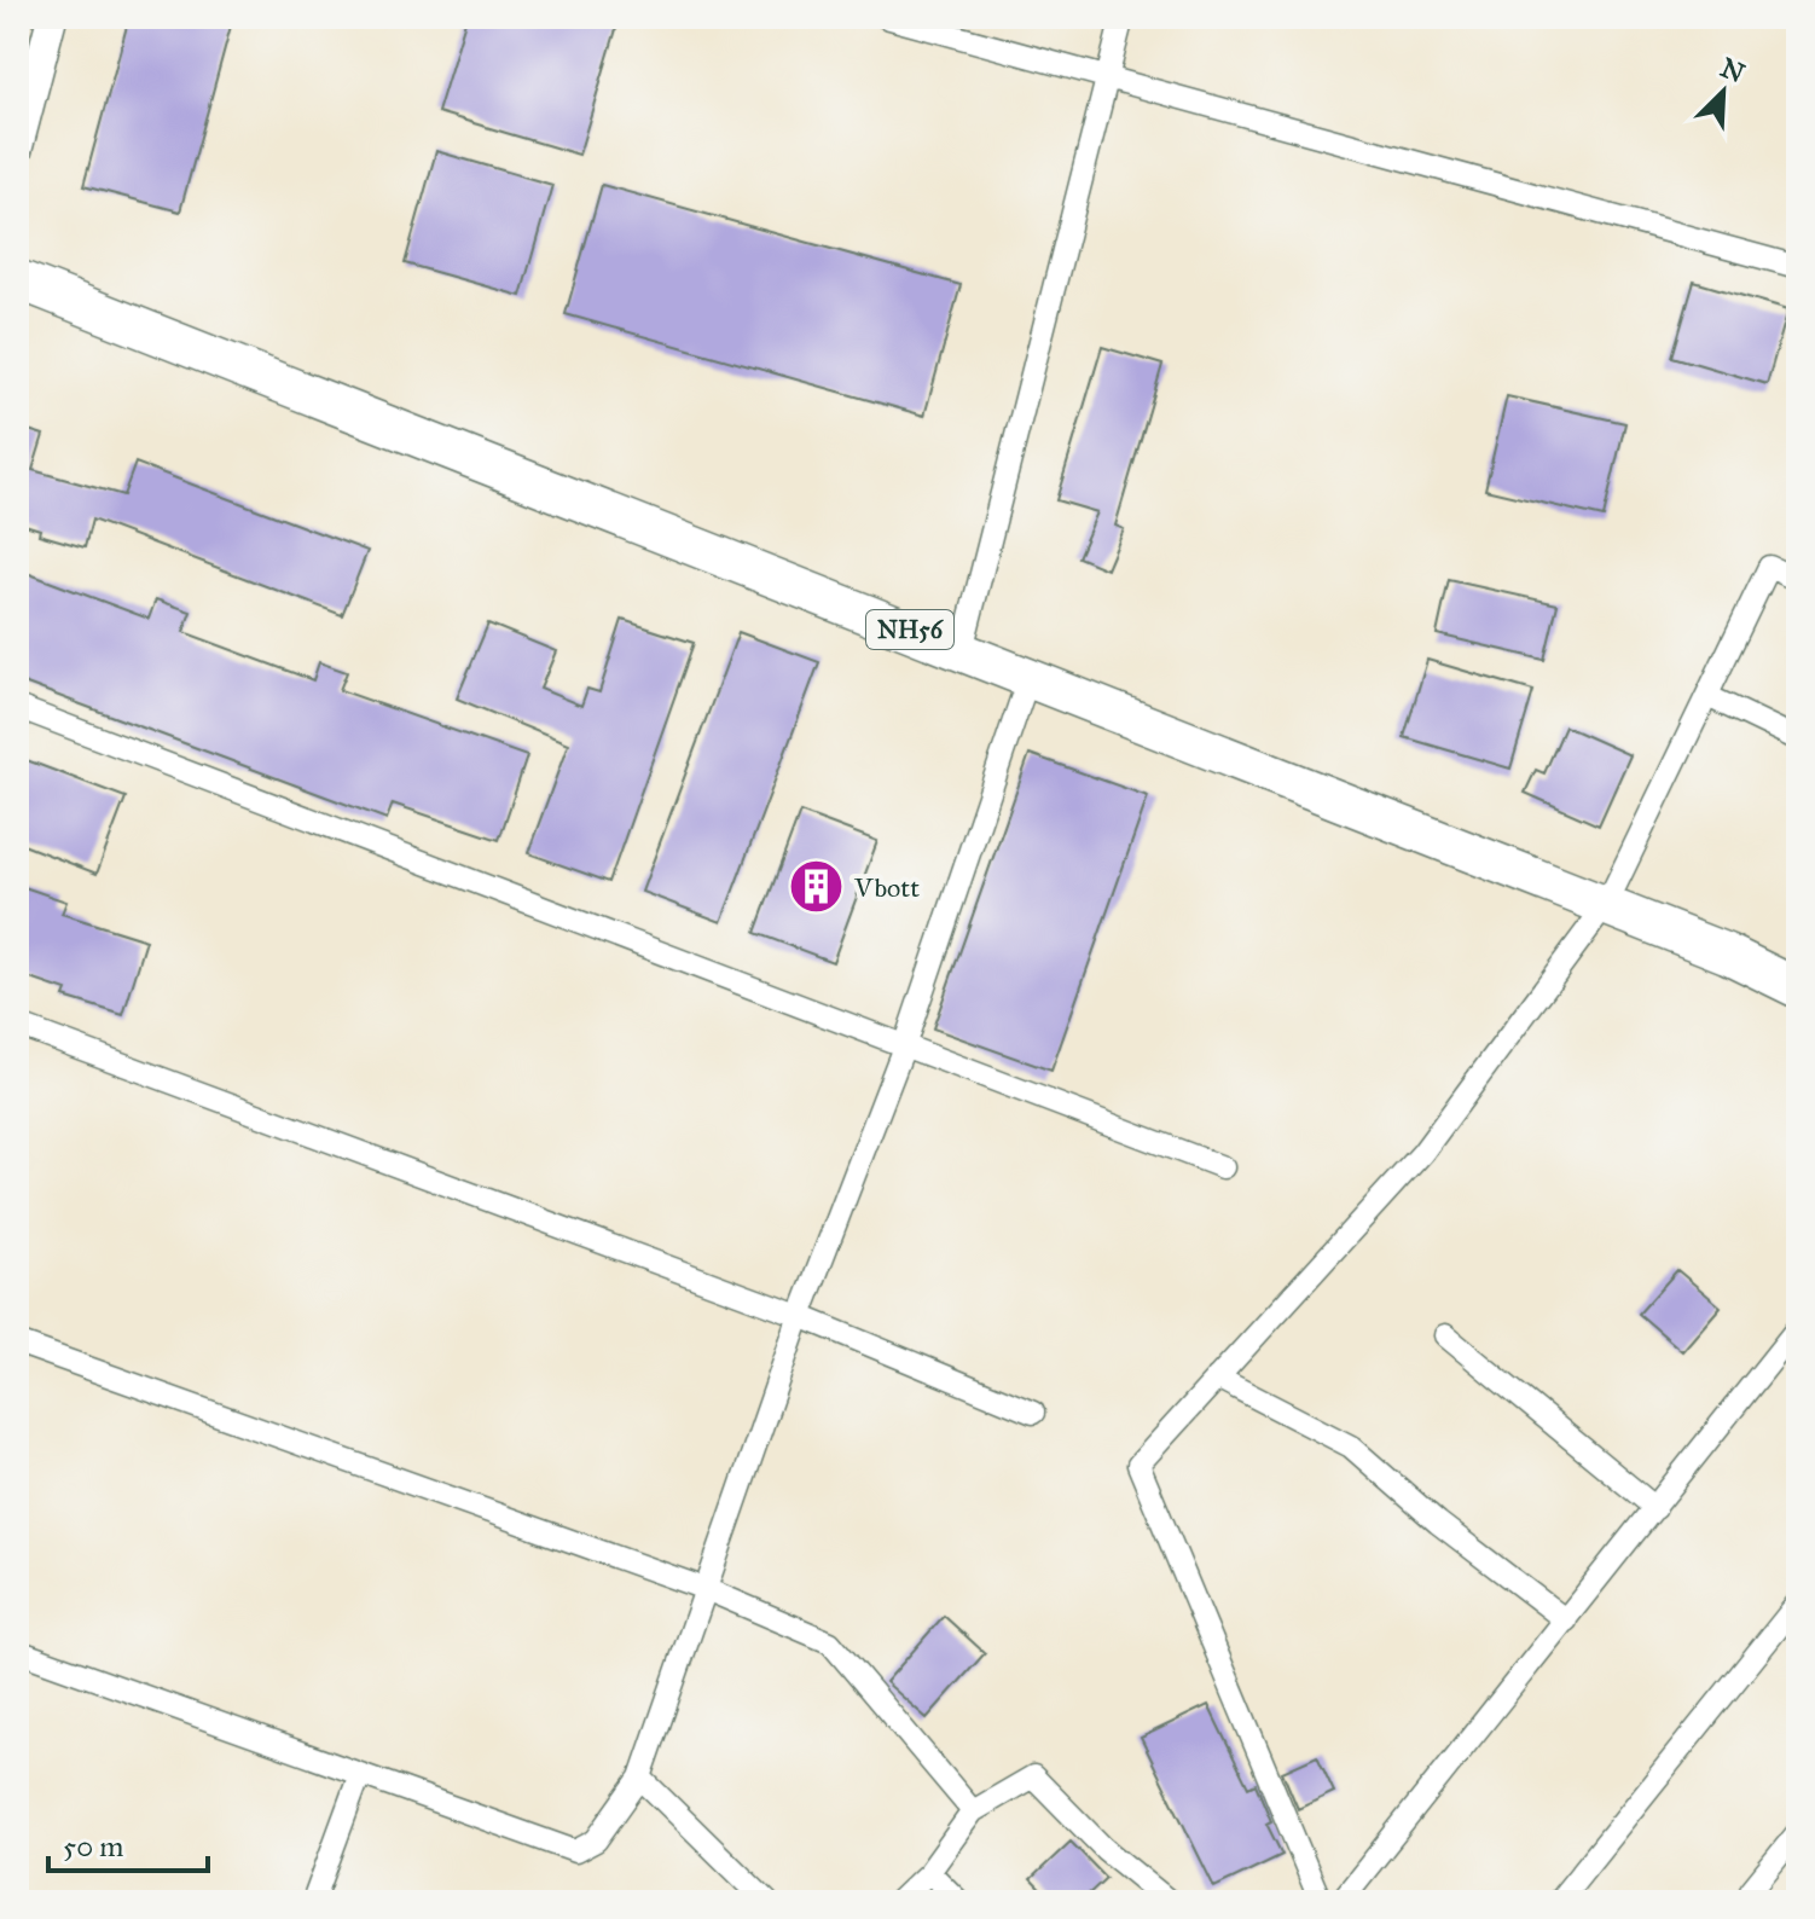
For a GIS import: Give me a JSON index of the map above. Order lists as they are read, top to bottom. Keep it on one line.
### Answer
{"streets":{"highway":["NH56"]},"places":{"building":["Vbott"]},"scale_bar":"50 m","north":"top right"}
